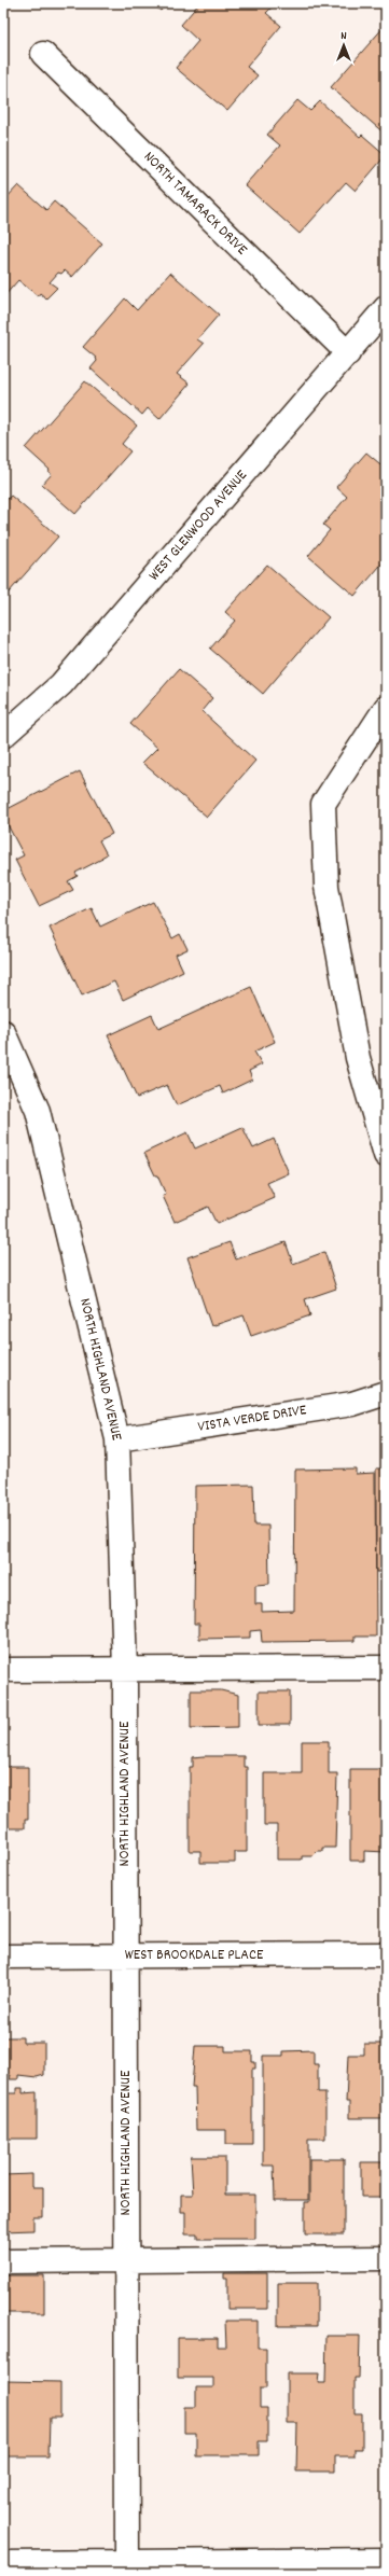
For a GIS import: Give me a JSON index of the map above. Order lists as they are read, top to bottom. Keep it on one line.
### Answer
{"streets":{"street":["NORTH TAMARACK DRIVE","WEST GLENWOOD AVENUE","NORTH HIGHLAND AVENUE","VISTA VERDE DRIVE","WEST BROOKDALE PLACE"]},"crossings":[["NORTH TAMARACK DRIVE","WEST GLENWOOD AVENUE"],["NORTH HIGHLAND AVENUE","VISTA VERDE DRIVE"],["NORTH HIGHLAND AVENUE","WEST BROOKDALE PLACE"]],"north":"top"}
